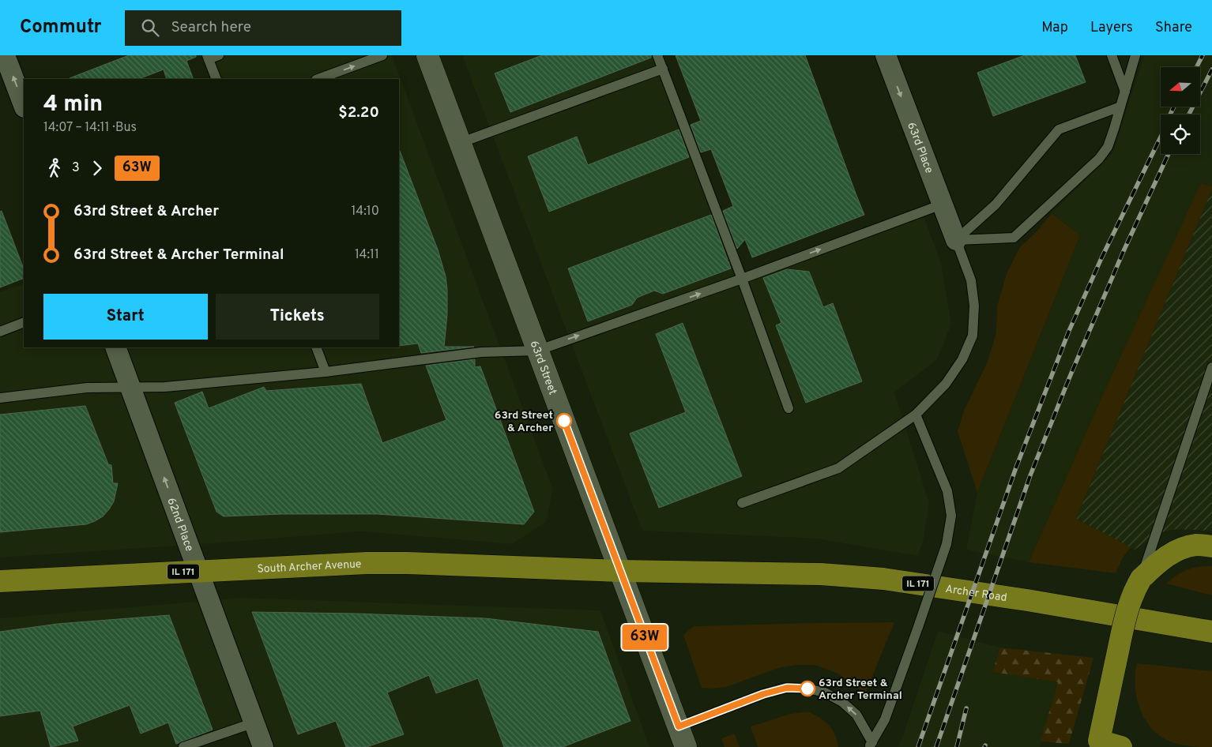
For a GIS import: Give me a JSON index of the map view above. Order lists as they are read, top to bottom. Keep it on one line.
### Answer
{"streets":{"main road":["63rd Street","South Archer Avenue","IL 171","Archer Road"],"street":["63rd Place","62nd Place"]},"crossings":[["63rd Street","South Archer Avenue"],["63rd Street","Archer Road"],["62nd Place","South Archer Avenue"],["South Archer Avenue","Archer Road"]],"one_way":["63rd Place","62nd Place"],"places":["63rd Street & Archer","63rd Street & Archer Terminal"],"lines":["bus line 63W"],"north":"left","page":{"header":"Commutr","search":"Search here","nav":["Map","Layers","Share"],"on_map":"63W","heading":["4 min","14:07 – 14:11 · Bus","$2.20"],"legs":["3","63W"],"list":[{"name":"63rd Street & Archer","value":"14:10"},{"name":"63rd Street & Archer Terminal","value":"14:11"}],"buttons":["Start","Tickets"]}}
